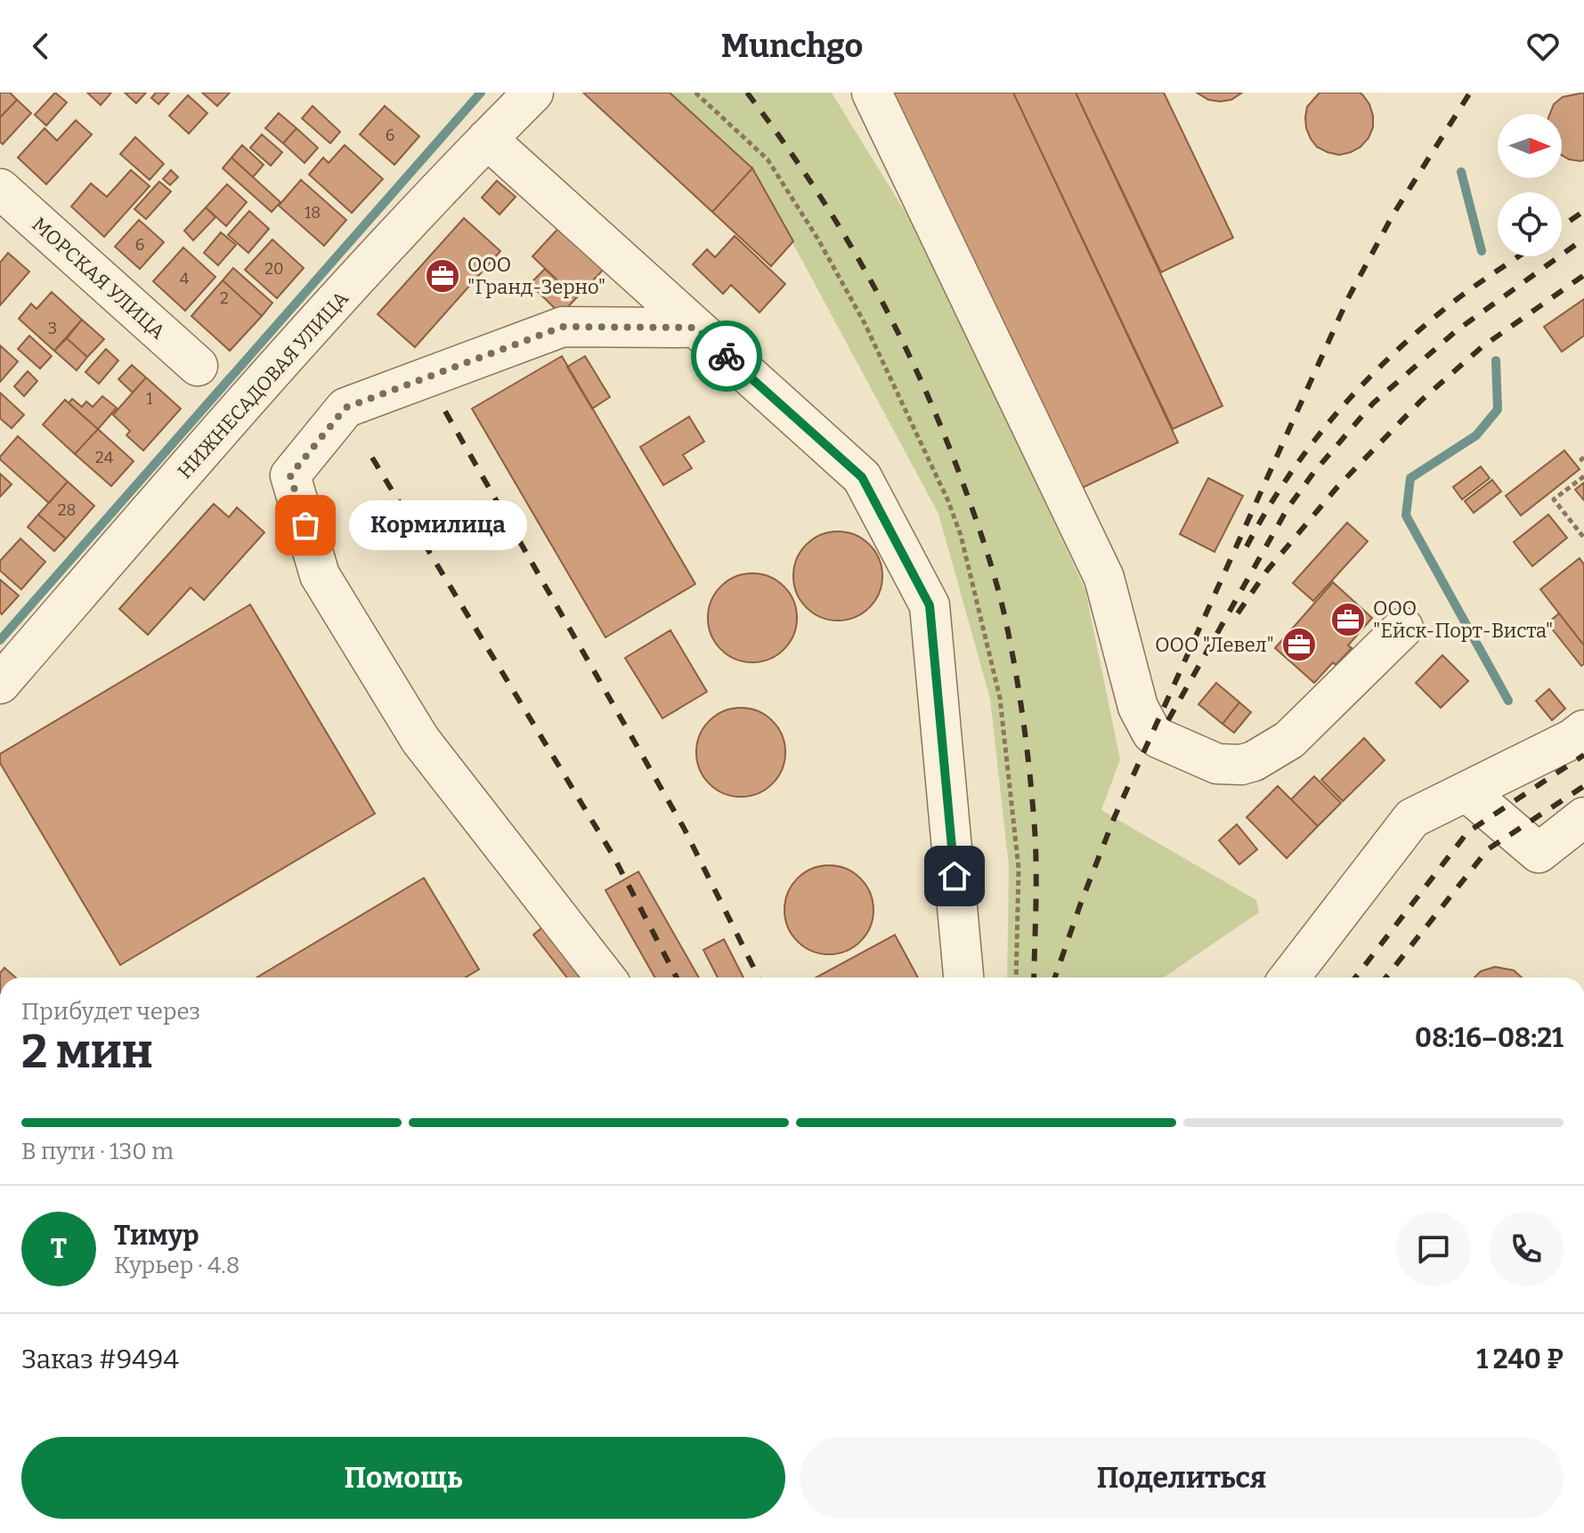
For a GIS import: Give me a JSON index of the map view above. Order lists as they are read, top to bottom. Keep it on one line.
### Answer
{"streets":{"street":["МОРСКАЯ УЛИЦА","НИЖНЕСАДОВАЯ УЛИЦА"]},"places":{"office":["ООО \"Гранд-Зерно\"","ООО \"Ейск-Порт-Виста\"","ООО \"Левел\""],"other":["Кормилица"]},"house_numbers":["6","18","6","20","4","2","3","1","24","28"],"north":"right","page":{"header":"Munchgo","bubble":"Кормилица","heading":["2 мин","Прибудет через","08:16–08:21"],"panel":["Тимур","Курьер · 4.8","Заказ #9494","1 240 ₽"],"bar":"В пути · 130 m","round":"Т","buttons":["Помощь","Поделиться"]}}
